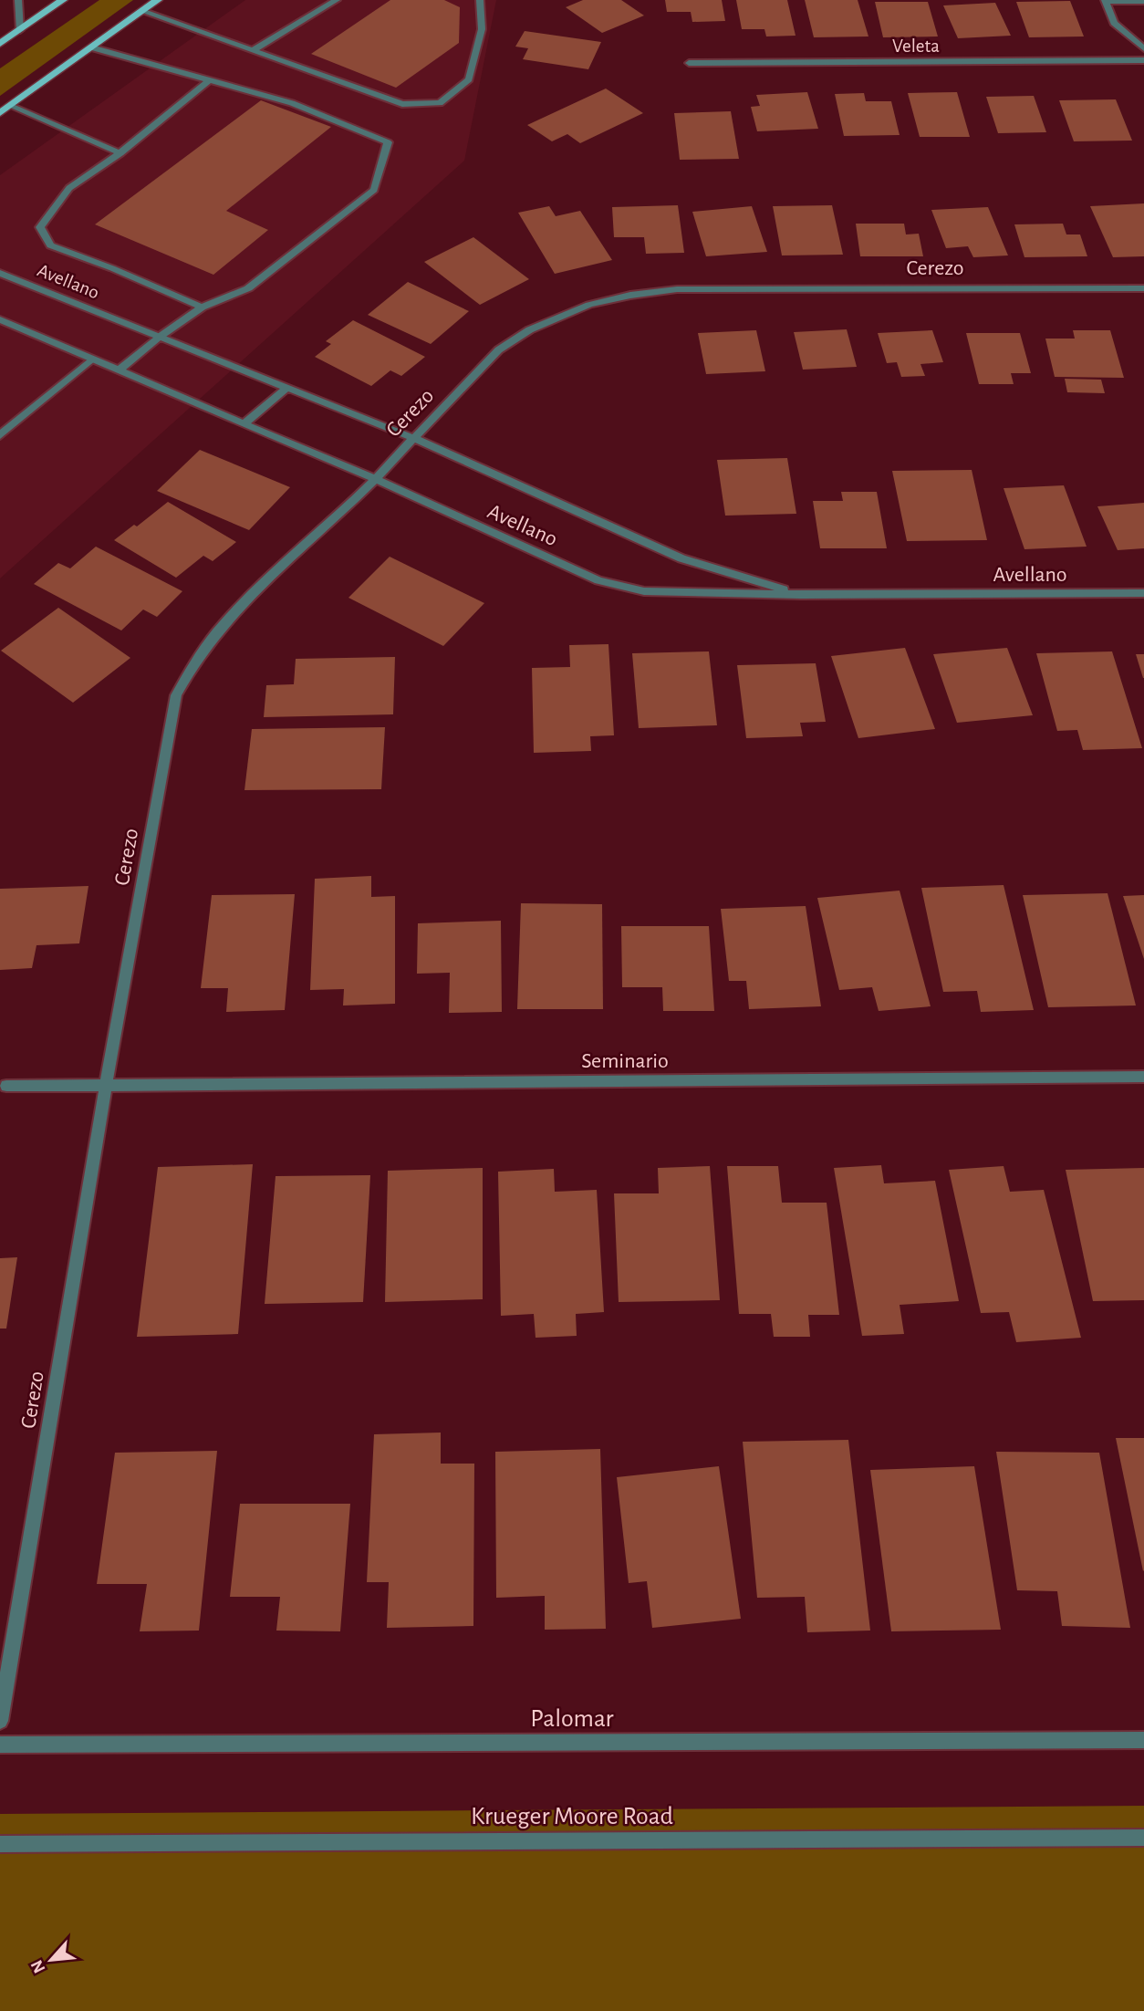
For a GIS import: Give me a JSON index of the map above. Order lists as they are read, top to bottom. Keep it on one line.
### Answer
{"streets":{"street":["Veleta","Cerezo","Avellano","Seminario","Palomar","Krueger Moore Road"]},"crossings":[["Cerezo","Avellano"],["Cerezo","Seminario"]],"north":"bottom left"}
